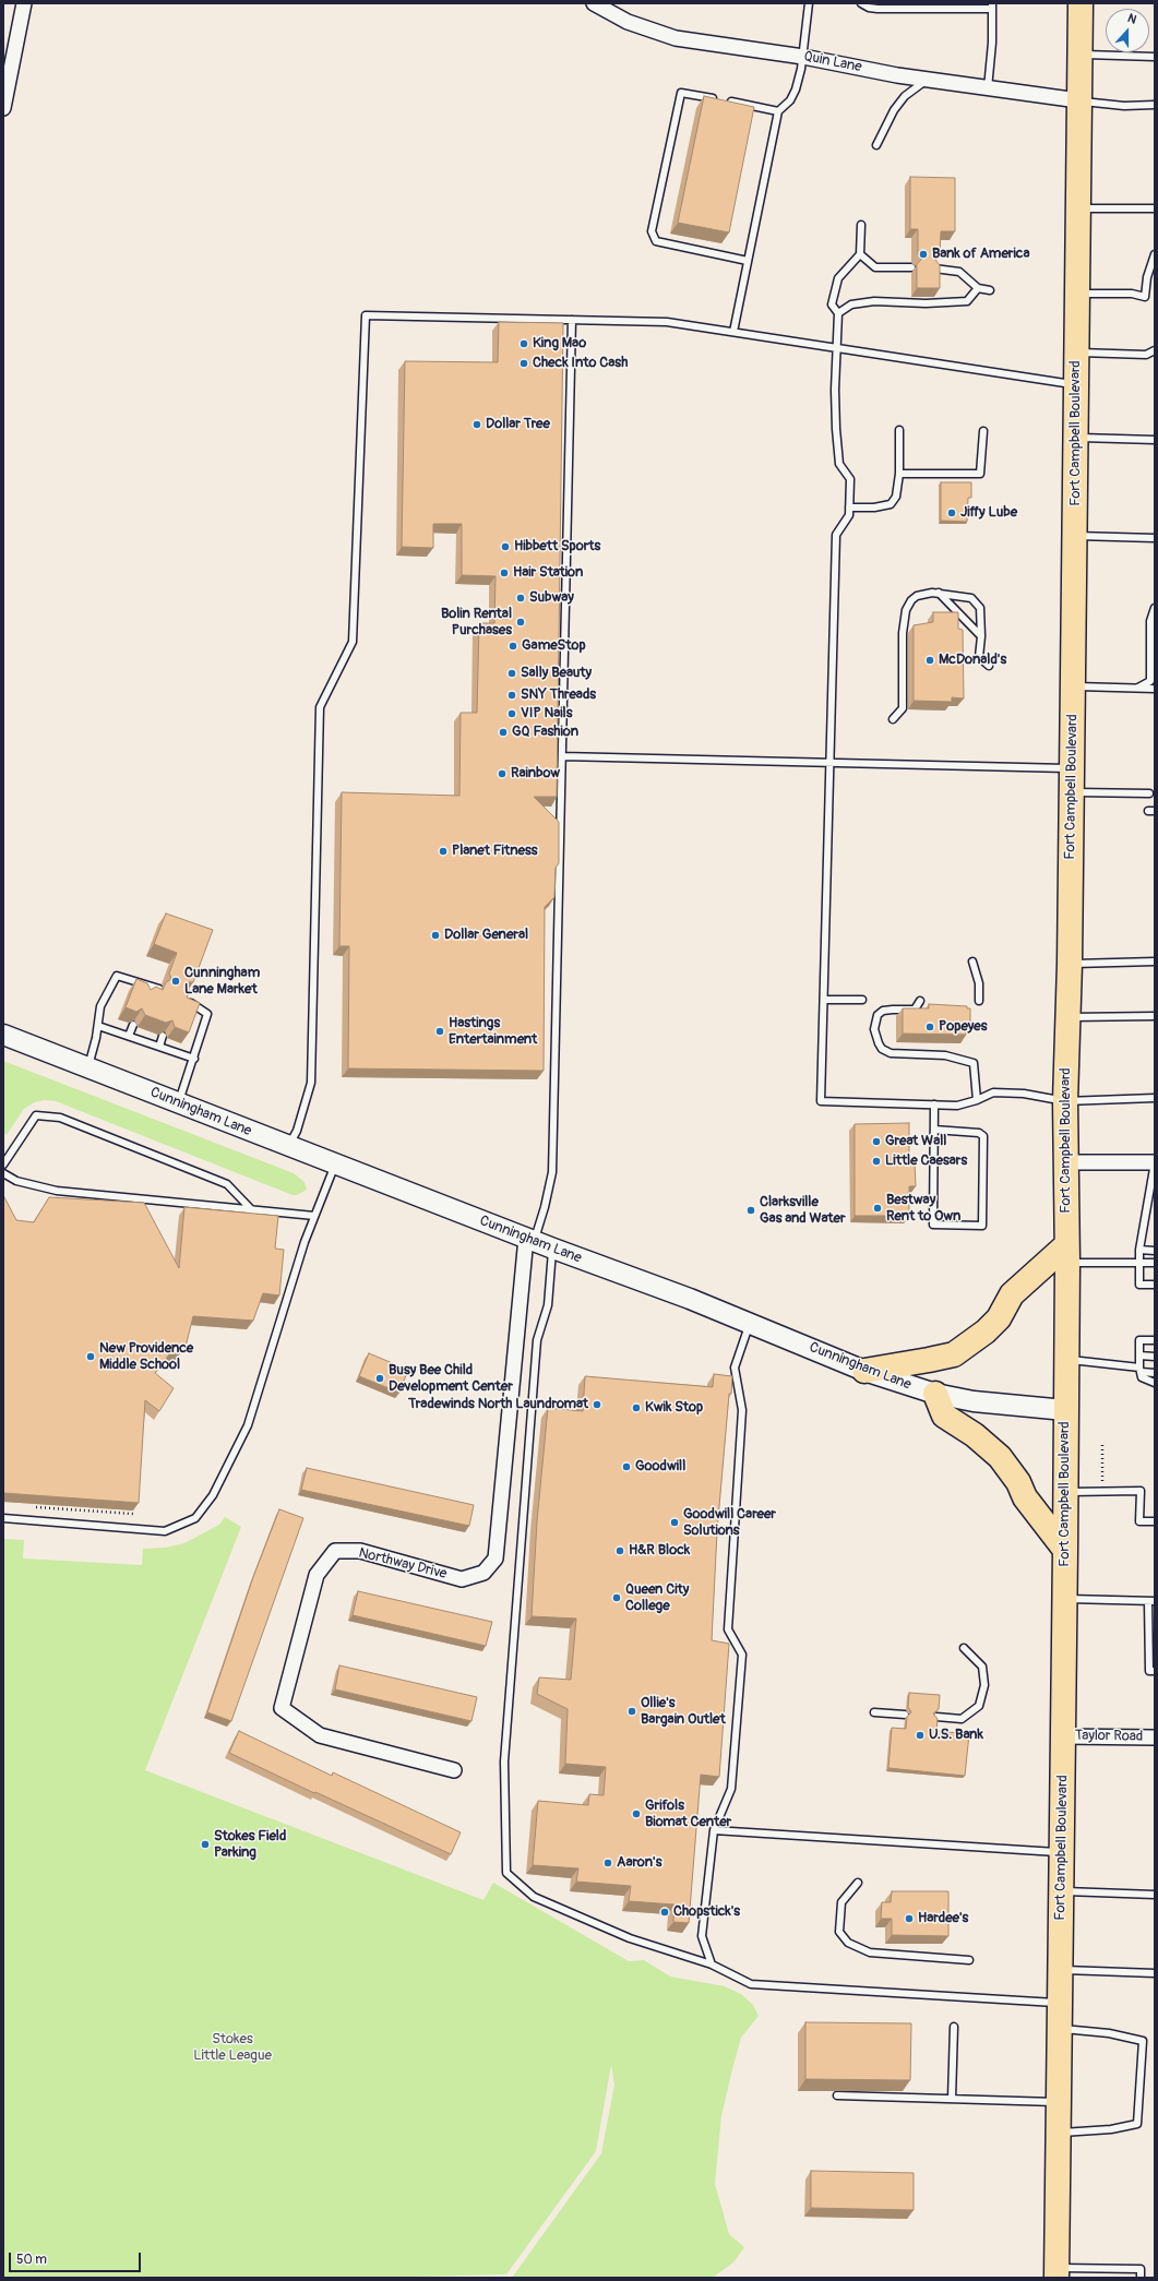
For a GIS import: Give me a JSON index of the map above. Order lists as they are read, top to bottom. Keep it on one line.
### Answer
{"streets":{"highway":["Fort Campbell Boulevard"],"street":["Quin Lane","Cunningham Lane","Northway Drive","Taylor Road"]},"crossings":[["Quin Lane","Fort Campbell Boulevard"],["Fort Campbell Boulevard","Cunningham Lane"],["Fort Campbell Boulevard","Taylor Road"],["Cunningham Lane","Northway Drive"]],"parks":["Stokes Little League"],"places":["Bank of America","King Mao","Check Into Cash","Dollar Tree","Jiffy Lube","Hibbett Sports","Hair Station","Subway","Bolin Rental Purchases","GameStop","McDonald's","Sally Beauty","SNY Threads","VIP Nails","GQ Fashion","Rainbow","Planet Fitness","Dollar General","Cunningham Lane Market","Popeyes","Hastings Entertainment","Great Wall","Little Caesars","Bestway Rent to Own","Clarksville Gas and Water","New Providence Middle School","Busy Bee Child Development Center","Tradewinds North Laundromat","Kwik Stop","Goodwill","Goodwill Career Solutions","H&R Block","Queen City College","Ollie's Bargain Outlet","U.S. Bank","Grifols Biomat Center","Stokes Field Parking","Aaron's","Chopstick's","Hardee's"],"scale_bar":"50 m","north":"top"}
